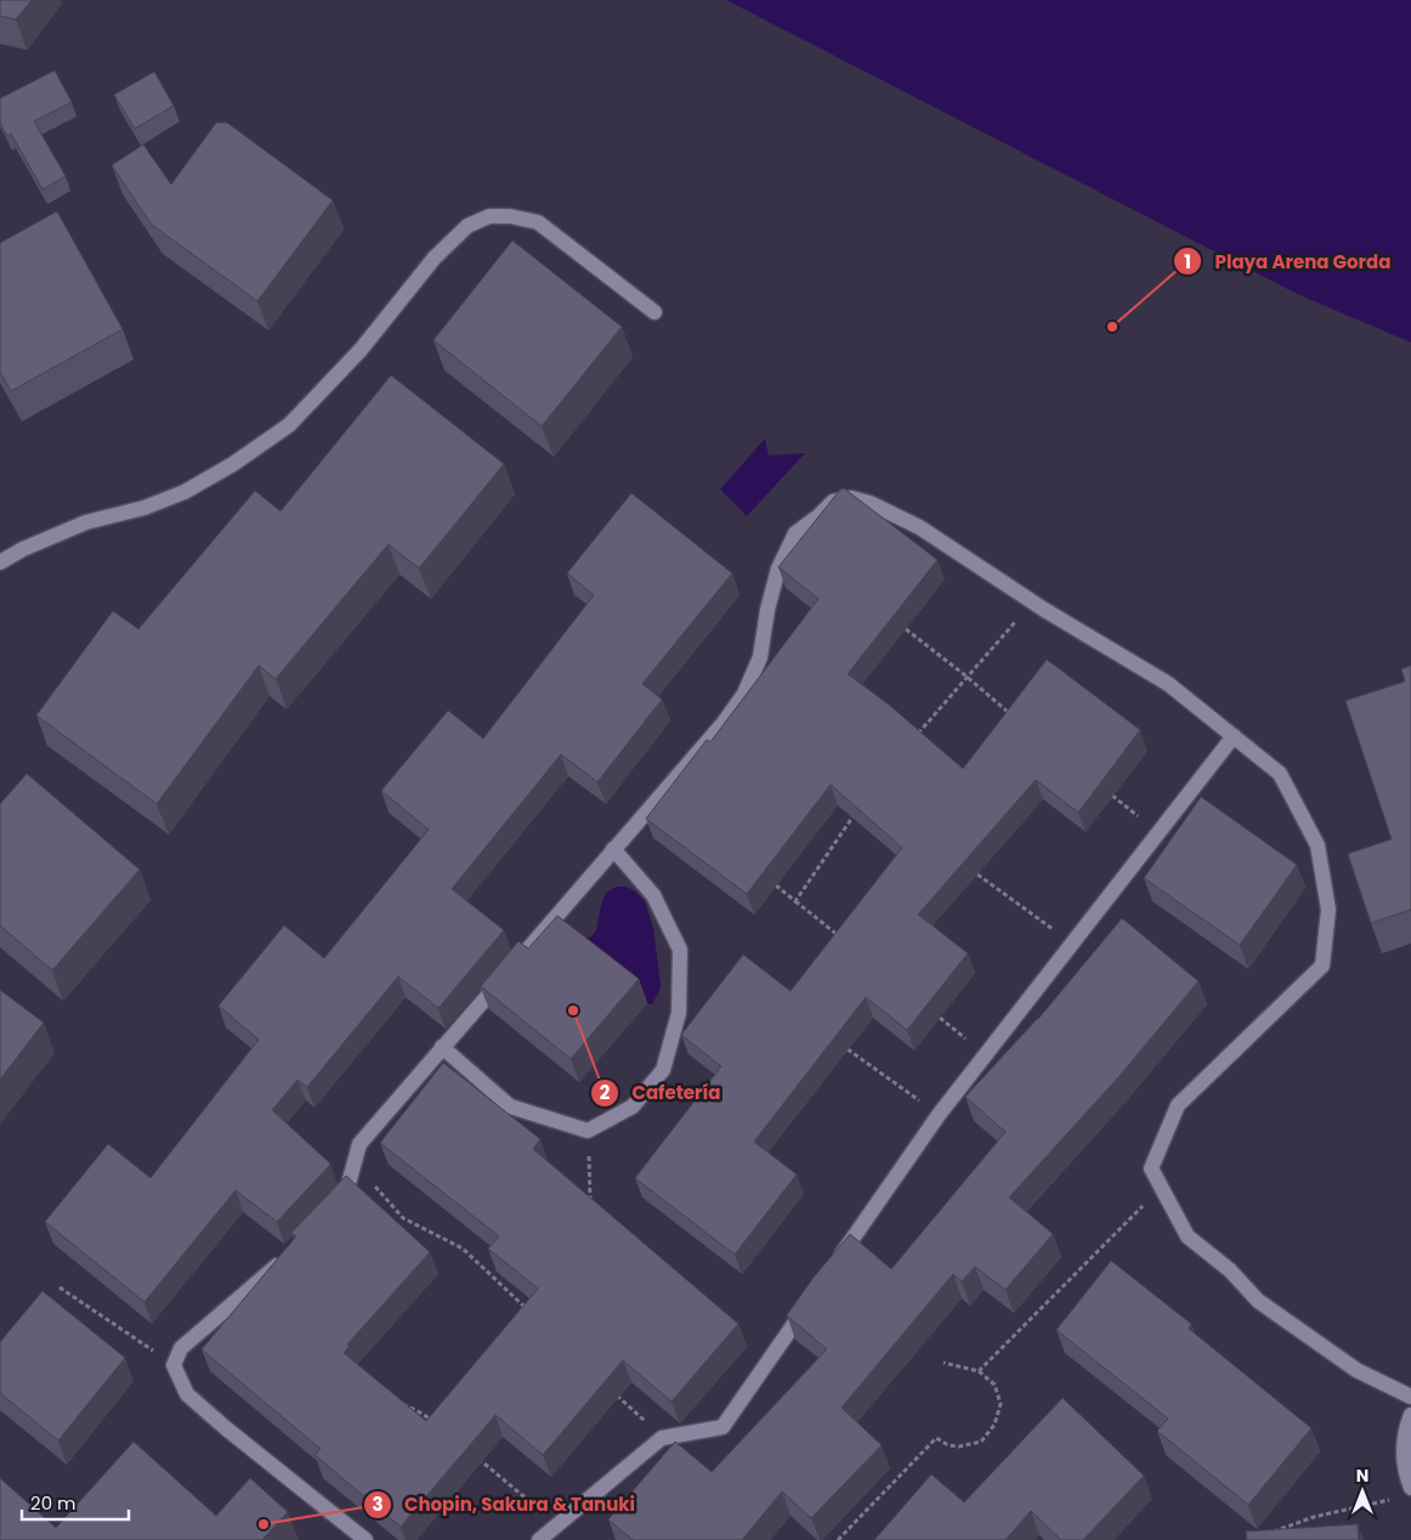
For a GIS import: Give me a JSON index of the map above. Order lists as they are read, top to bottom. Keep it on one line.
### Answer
{"places":["Playa Arena Gorda","Cafetería","Chopin, Sakura & Tanuki"],"scale_bar":"20 m","north":"top"}
